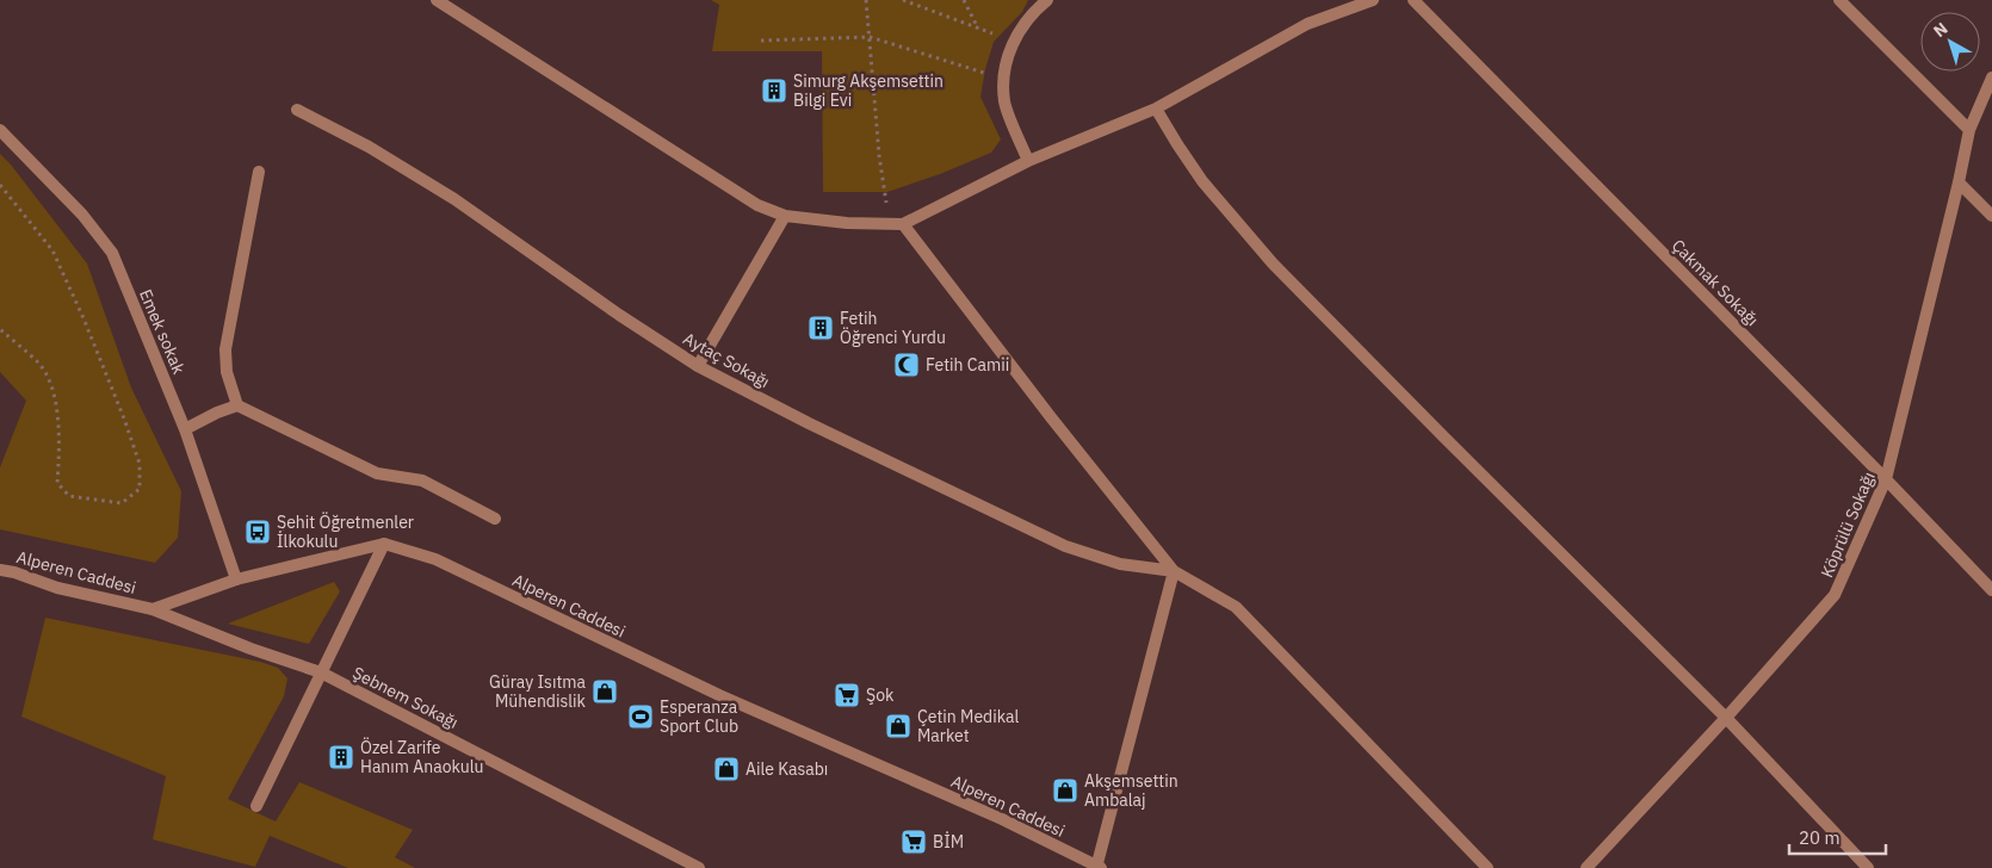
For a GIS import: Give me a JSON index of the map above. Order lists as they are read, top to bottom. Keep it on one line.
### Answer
{"streets":{"street":["Çakmak Sokağı","Emek sokak","Aytaç Sokağı","Köprülü Sokağı","Alperen Caddesi","Şebnem Sokağı"]},"crossings":[["Çakmak Sokağı","Köprülü Sokağı"],["Emek sokak","Alperen Caddesi"],["Alperen Caddesi","Şebnem Sokağı"]],"places":{"building":["Simurg Akşemsettin Bilgi Evi","Fetih Öğrenci Yurdu","Özel Zarife Hanım Anaokulu"],"mosque":["Fetih Camii"],"bus stop":["Şehit Öğretmenler İlkokulu"],"shop":["Güray Isıtma Mühendislik","Çetin Medikal Market","Aile Kasabı","Akşemsettin Ambalaj"],"supermarket":["Şok","BİM"],"sports":["Esperanza Sport Club"]},"scale_bar":"20 m","north":"top left"}
